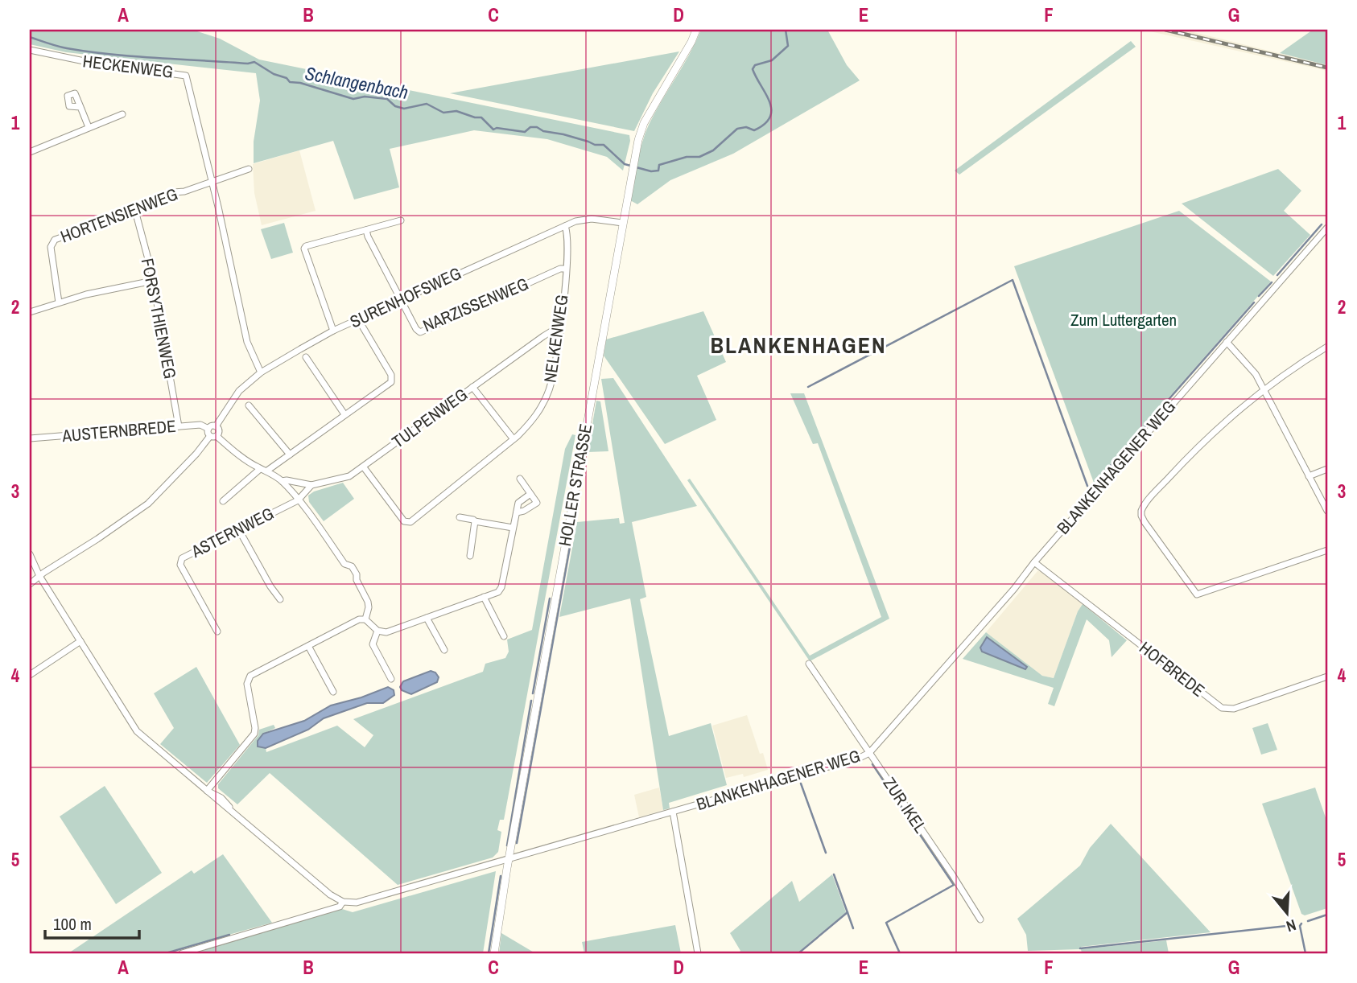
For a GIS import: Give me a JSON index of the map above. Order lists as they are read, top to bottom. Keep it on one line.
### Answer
{"streets":{"street":["HECKENWEG","HORTENSIENWEG","SURENHOFSWEG","NARZISSENWEG","FORSYTHIENWEG","NELKENWEG","TULPENWEG","AUSTERNBREDE","BLANKENHAGENER WEG","HOLLER STRASSE","ASTERNWEG","HOFBREDE","ZUR IKEL"]},"crossings":[["HECKENWEG","HORTENSIENWEG"],["HECKENWEG","SURENHOFSWEG"],["HORTENSIENWEG","FORSYTHIENWEG"],["SURENHOFSWEG","NARZISSENWEG"],["SURENHOFSWEG","NELKENWEG"],["SURENHOFSWEG","AUSTERNBREDE"],["SURENHOFSWEG","HOLLER STRASSE"],["NARZISSENWEG","NELKENWEG"],["FORSYTHIENWEG","AUSTERNBREDE"],["NELKENWEG","TULPENWEG"],["BLANKENHAGENER WEG","HOLLER STRASSE"],["BLANKENHAGENER WEG","HOFBREDE"],["BLANKENHAGENER WEG","ZUR IKEL"]],"districts":["BLANKENHAGEN"],"water":["Schlangenbach"],"parks":["Zum Luttergarten"],"scale_bar":"100 m","north":"bottom","grid":{"columns":["A","B","C","D","E","F","G"],"rows":["1","2","3","4","5"]}}
